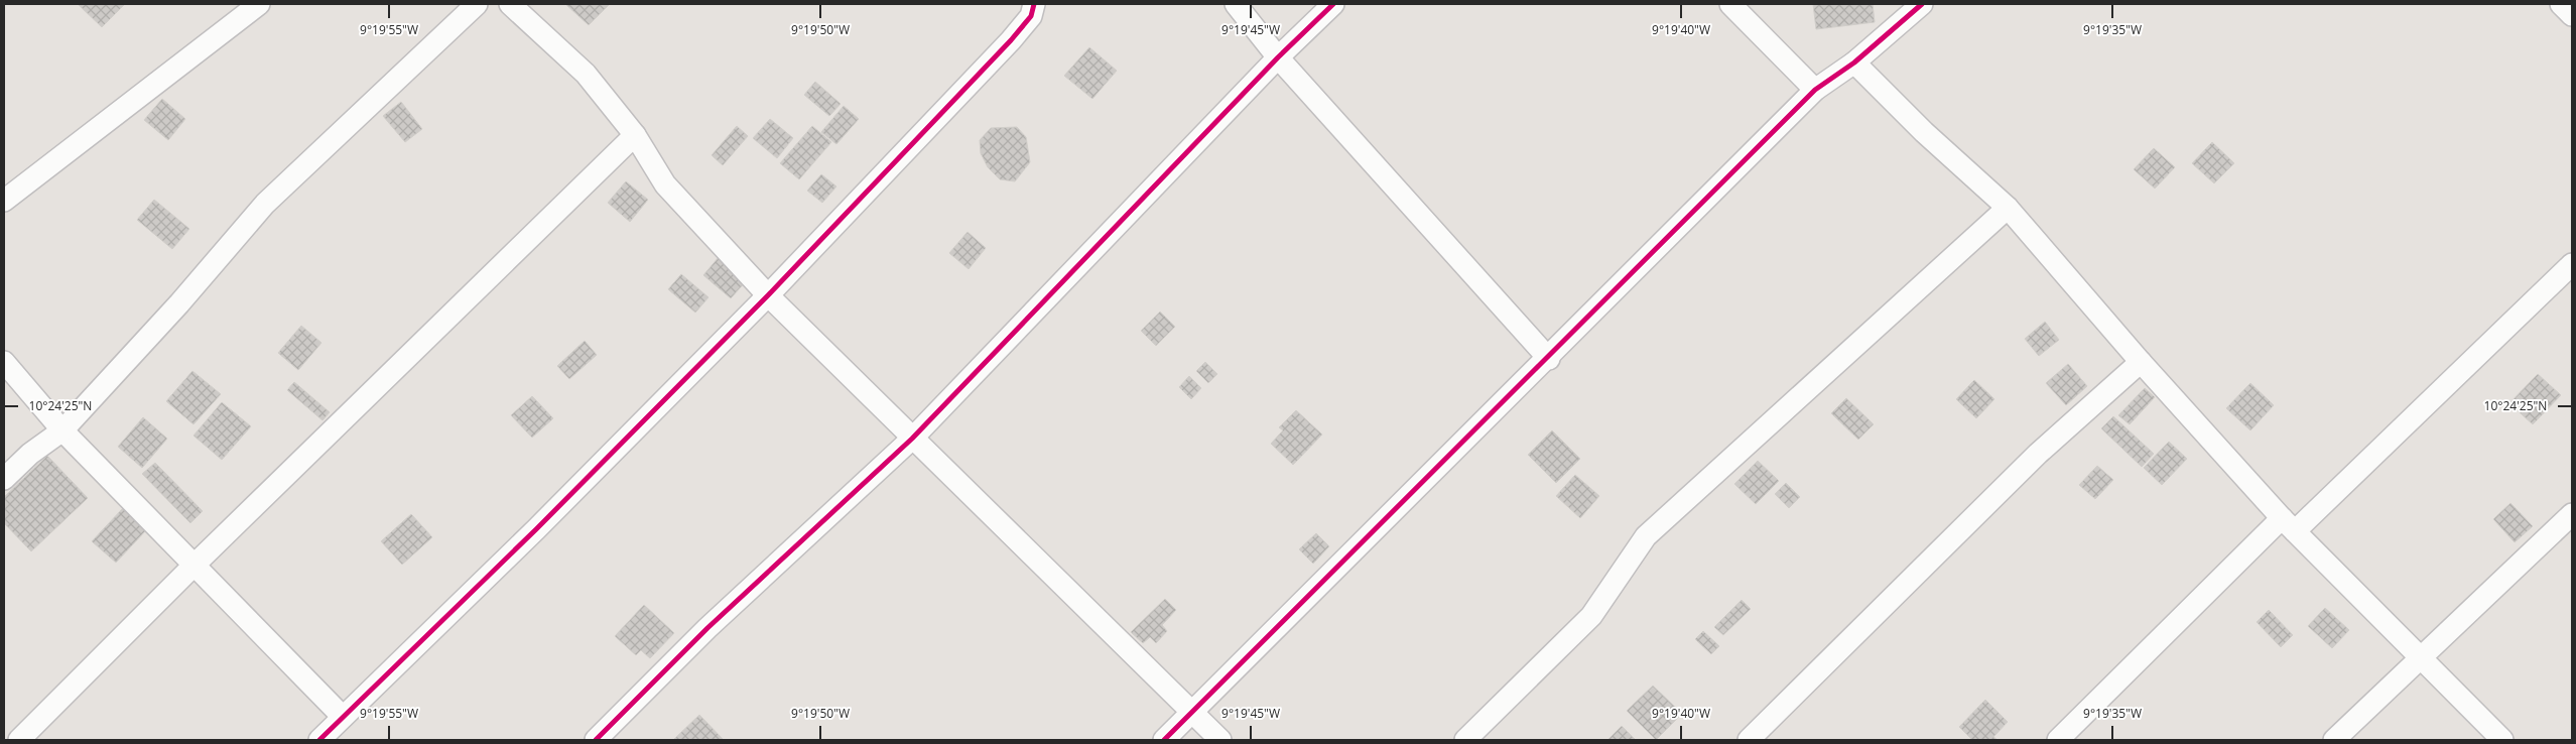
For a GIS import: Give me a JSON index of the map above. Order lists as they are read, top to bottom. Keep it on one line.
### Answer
{"coordinates":["9°19'55\"W","9°19'50\"W","9°19'45\"W","9°19'40\"W","9°19'35\"W","10°24'25\"N"]}
